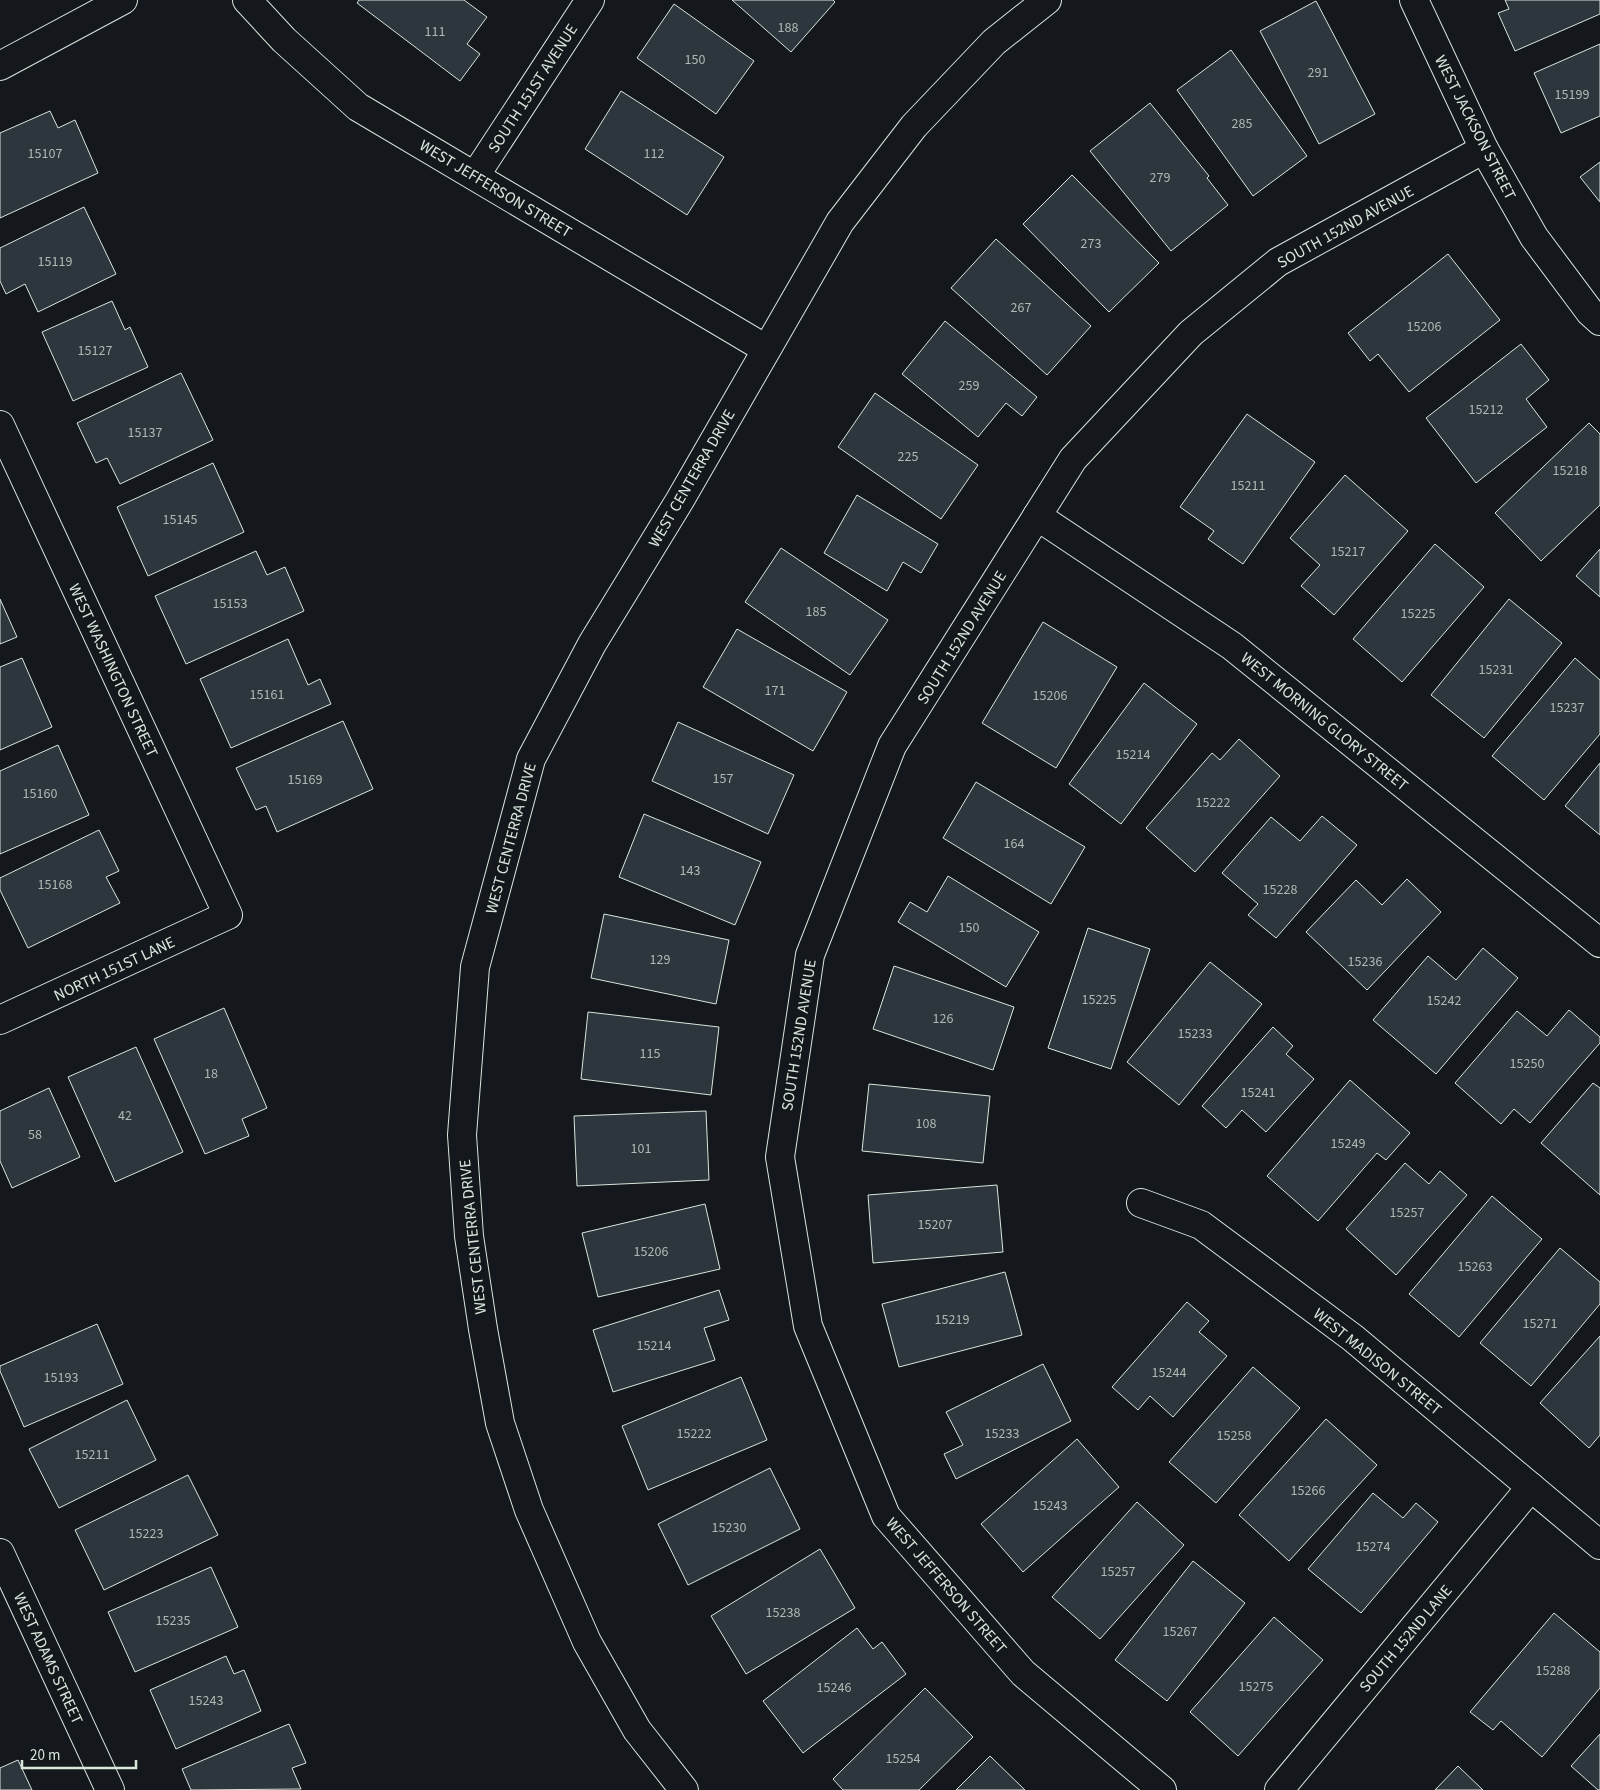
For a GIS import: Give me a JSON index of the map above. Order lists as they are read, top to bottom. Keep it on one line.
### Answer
{"streets":{"street":["SOUTH 151ST AVENUE","WEST JACKSON STREET","WEST JEFFERSON STREET","SOUTH 152ND AVENUE","WEST CENTERRA DRIVE","WEST WASHINGTON STREET","WEST MORNING GLORY STREET","NORTH 151ST LANE","WEST MADISON STREET","SOUTH 152ND LANE","WEST ADAMS STREET"]},"crossings":[["SOUTH 151ST AVENUE","WEST JEFFERSON STREET"],["WEST JACKSON STREET","SOUTH 152ND AVENUE"],["WEST JEFFERSON STREET","SOUTH 152ND AVENUE"],["WEST JEFFERSON STREET","WEST CENTERRA DRIVE"],["SOUTH 152ND AVENUE","WEST MORNING GLORY STREET"],["WEST WASHINGTON STREET","NORTH 151ST LANE"],["WEST MADISON STREET","SOUTH 152ND LANE"]],"house_numbers":["188","111","150","291","15199","285","15107","112","279","273","15119","267","15206","15127","259","15212","15137","225","15218","15211","15145","15217","15153","185","15225","15231","171","15161","15206","15237","15214","157","15169","15160","15222","164","143","15168","15228","150","129","15236","15225","15242","126","15233","115","15250","18","15241","42","108","58","15249","101","15257","15207","15206","15263","15219","15271","15214","15244","15193","15222","15233","15258","15211","15266","15243","15230","15223","15274","15257","15238","15235","15267","15288","15275","15246","15243","15254"],"scale_bar":"20 m"}
